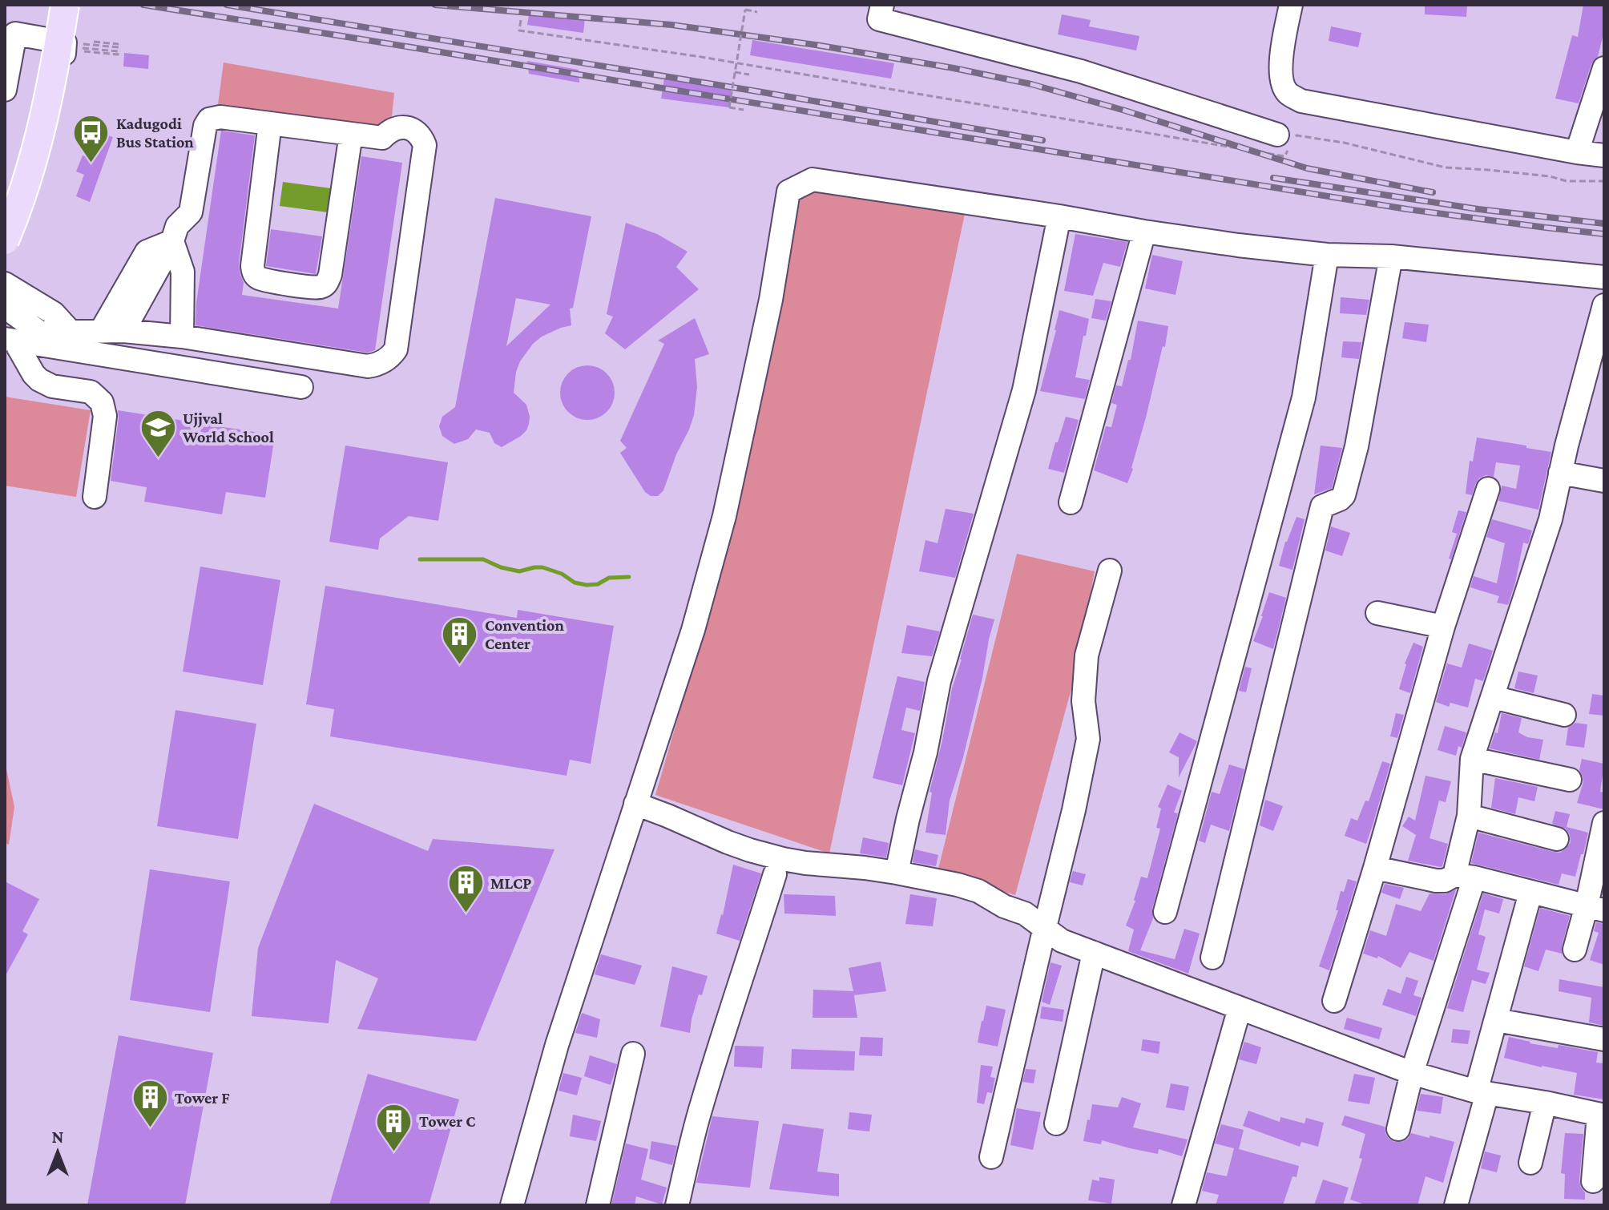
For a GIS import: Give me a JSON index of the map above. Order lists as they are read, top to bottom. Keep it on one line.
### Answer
{"places":{"bus stop":["Kadugodi Bus Station"],"school or university":["Ujjval World School"],"building":["Convention Center","MLCP","Tower F","Tower C"]},"north":"top"}
